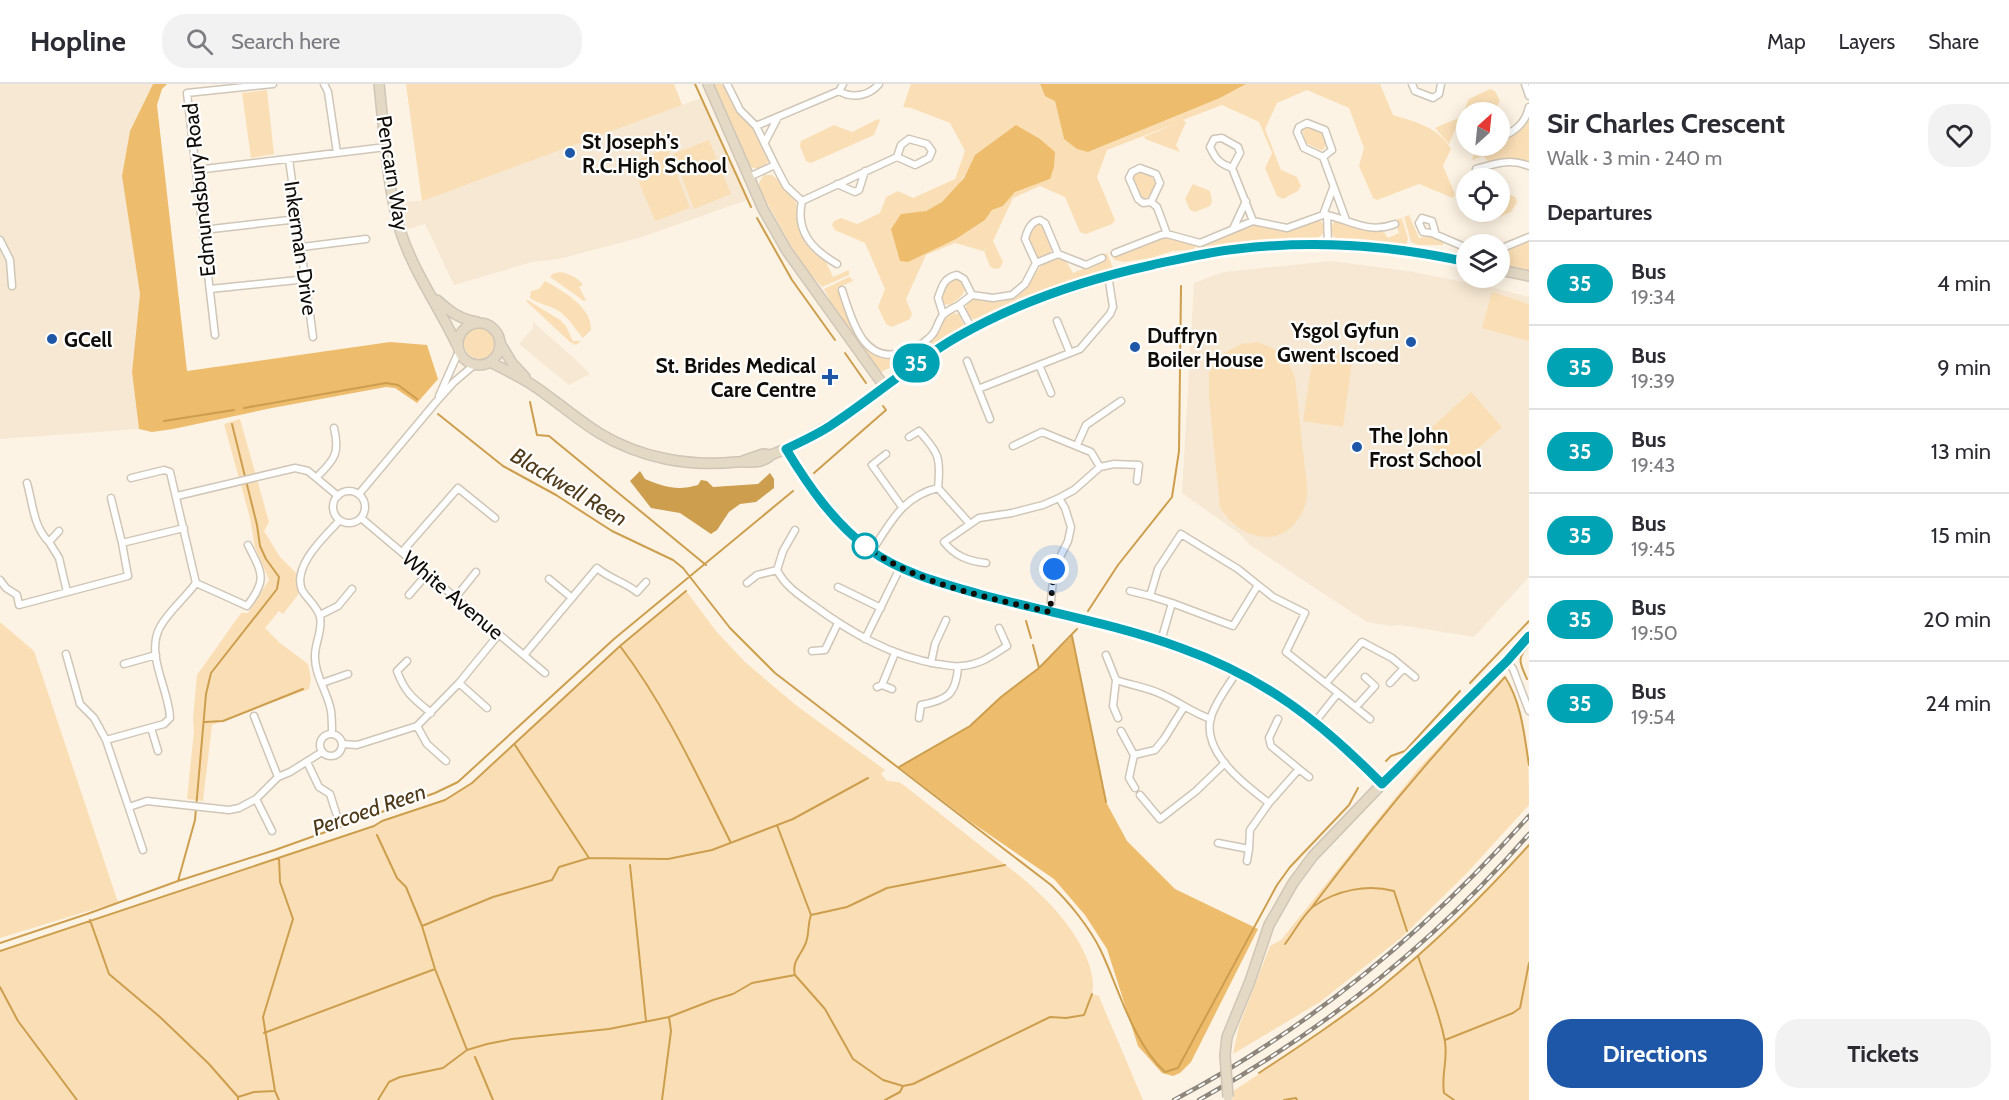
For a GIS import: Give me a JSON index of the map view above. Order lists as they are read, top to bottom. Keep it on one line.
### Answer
{"streets":{"street":["Pencarn Way","Edmundsbury Road","Inkerman Drive","White Avenue"]},"water":["Blackwell Reen","Percoed Reen"],"places":{"other":["St Joseph's R.C.High School","GCell","Ysgol Gyfun Gwent Iscoed","Duffryn Boiler House","The John Frost School"],"health":["St. Brides Medical Care Centre"]},"lines":["bus line 35"],"north":"top right","page":{"header":"Hopline","search":"Search here","nav":["Map","Layers","Share"],"on_map":"35","heading":[["Sir Charles Crescent","Walk · 3 min · 240 m"],"Departures"],"list":[{"mark":"35","name":"Bus","note":"19:34","value":"4 min"},{"mark":"35","name":"Bus","note":"19:39","value":"9 min"},{"mark":"35","name":"Bus","note":"19:43","value":"13 min"},{"mark":"35","name":"Bus","note":"19:45","value":"15 min"},{"mark":"35","name":"Bus","note":"19:50","value":"20 min"},{"mark":"35","name":"Bus","note":"19:54","value":"24 min"}],"buttons":["Directions","Tickets"]}}
